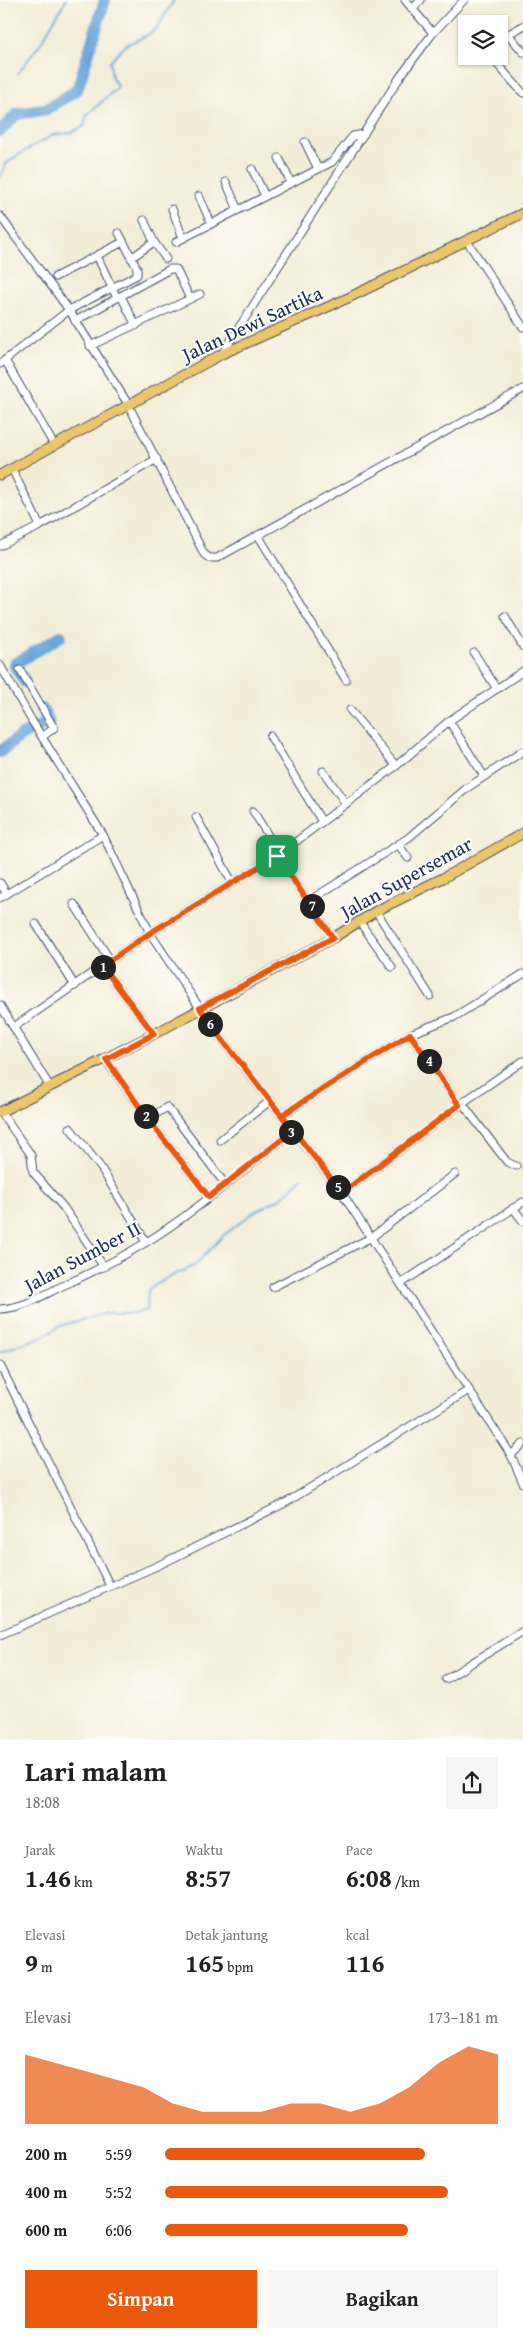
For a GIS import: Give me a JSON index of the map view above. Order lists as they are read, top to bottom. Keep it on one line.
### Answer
{"streets":{"main road":["Jalan Dewi Sartika","Jalan Supersemar"],"street":["Jalan Sumber II"]},"page":{"pins":["7","1","6","4","2","3","5"],"heading":["Lari malam","18:08"],"stats":[["Jarak","1.46 km"],["Waktu","8:57"],["Pace","6:08 /km"],["Elevasi","9 m"],["Detak jantung","165 bpm"],["kcal","116"]],"chart":["Elevasi","173–181 m"],"list":[{"name":"200 m","note":"5:59"},{"name":"400 m","note":"5:52"},{"name":"600 m","note":"6:06"}],"buttons":["Simpan","Bagikan"]}}
